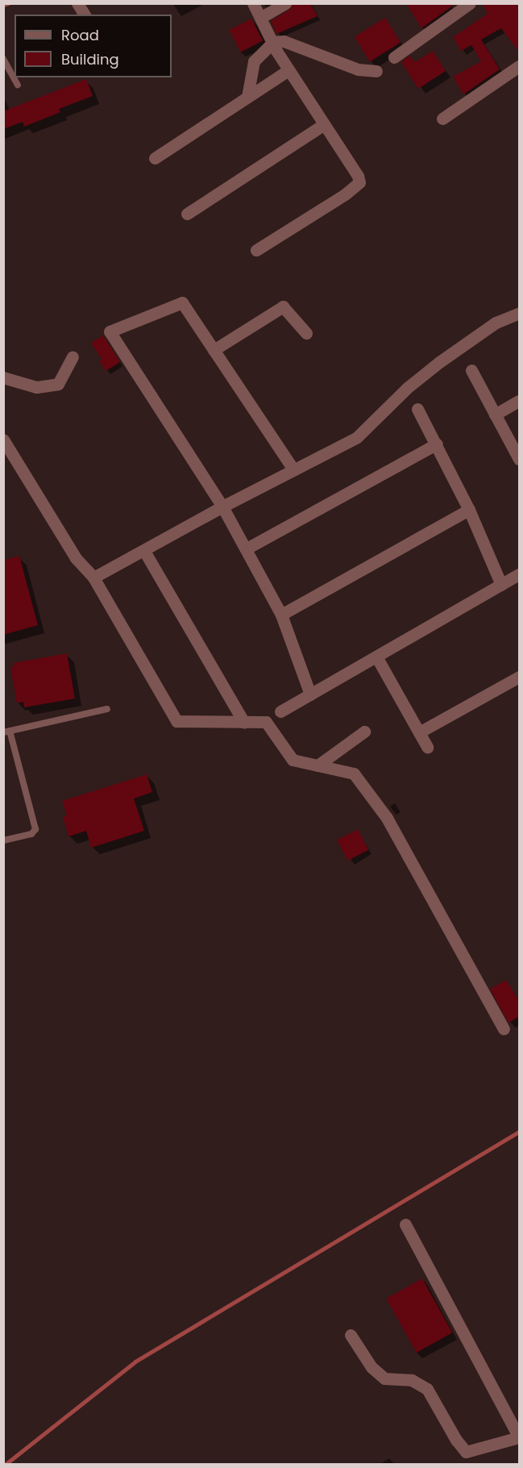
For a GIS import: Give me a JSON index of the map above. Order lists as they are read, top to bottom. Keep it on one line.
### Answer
{"legend":["Road","Building"]}
